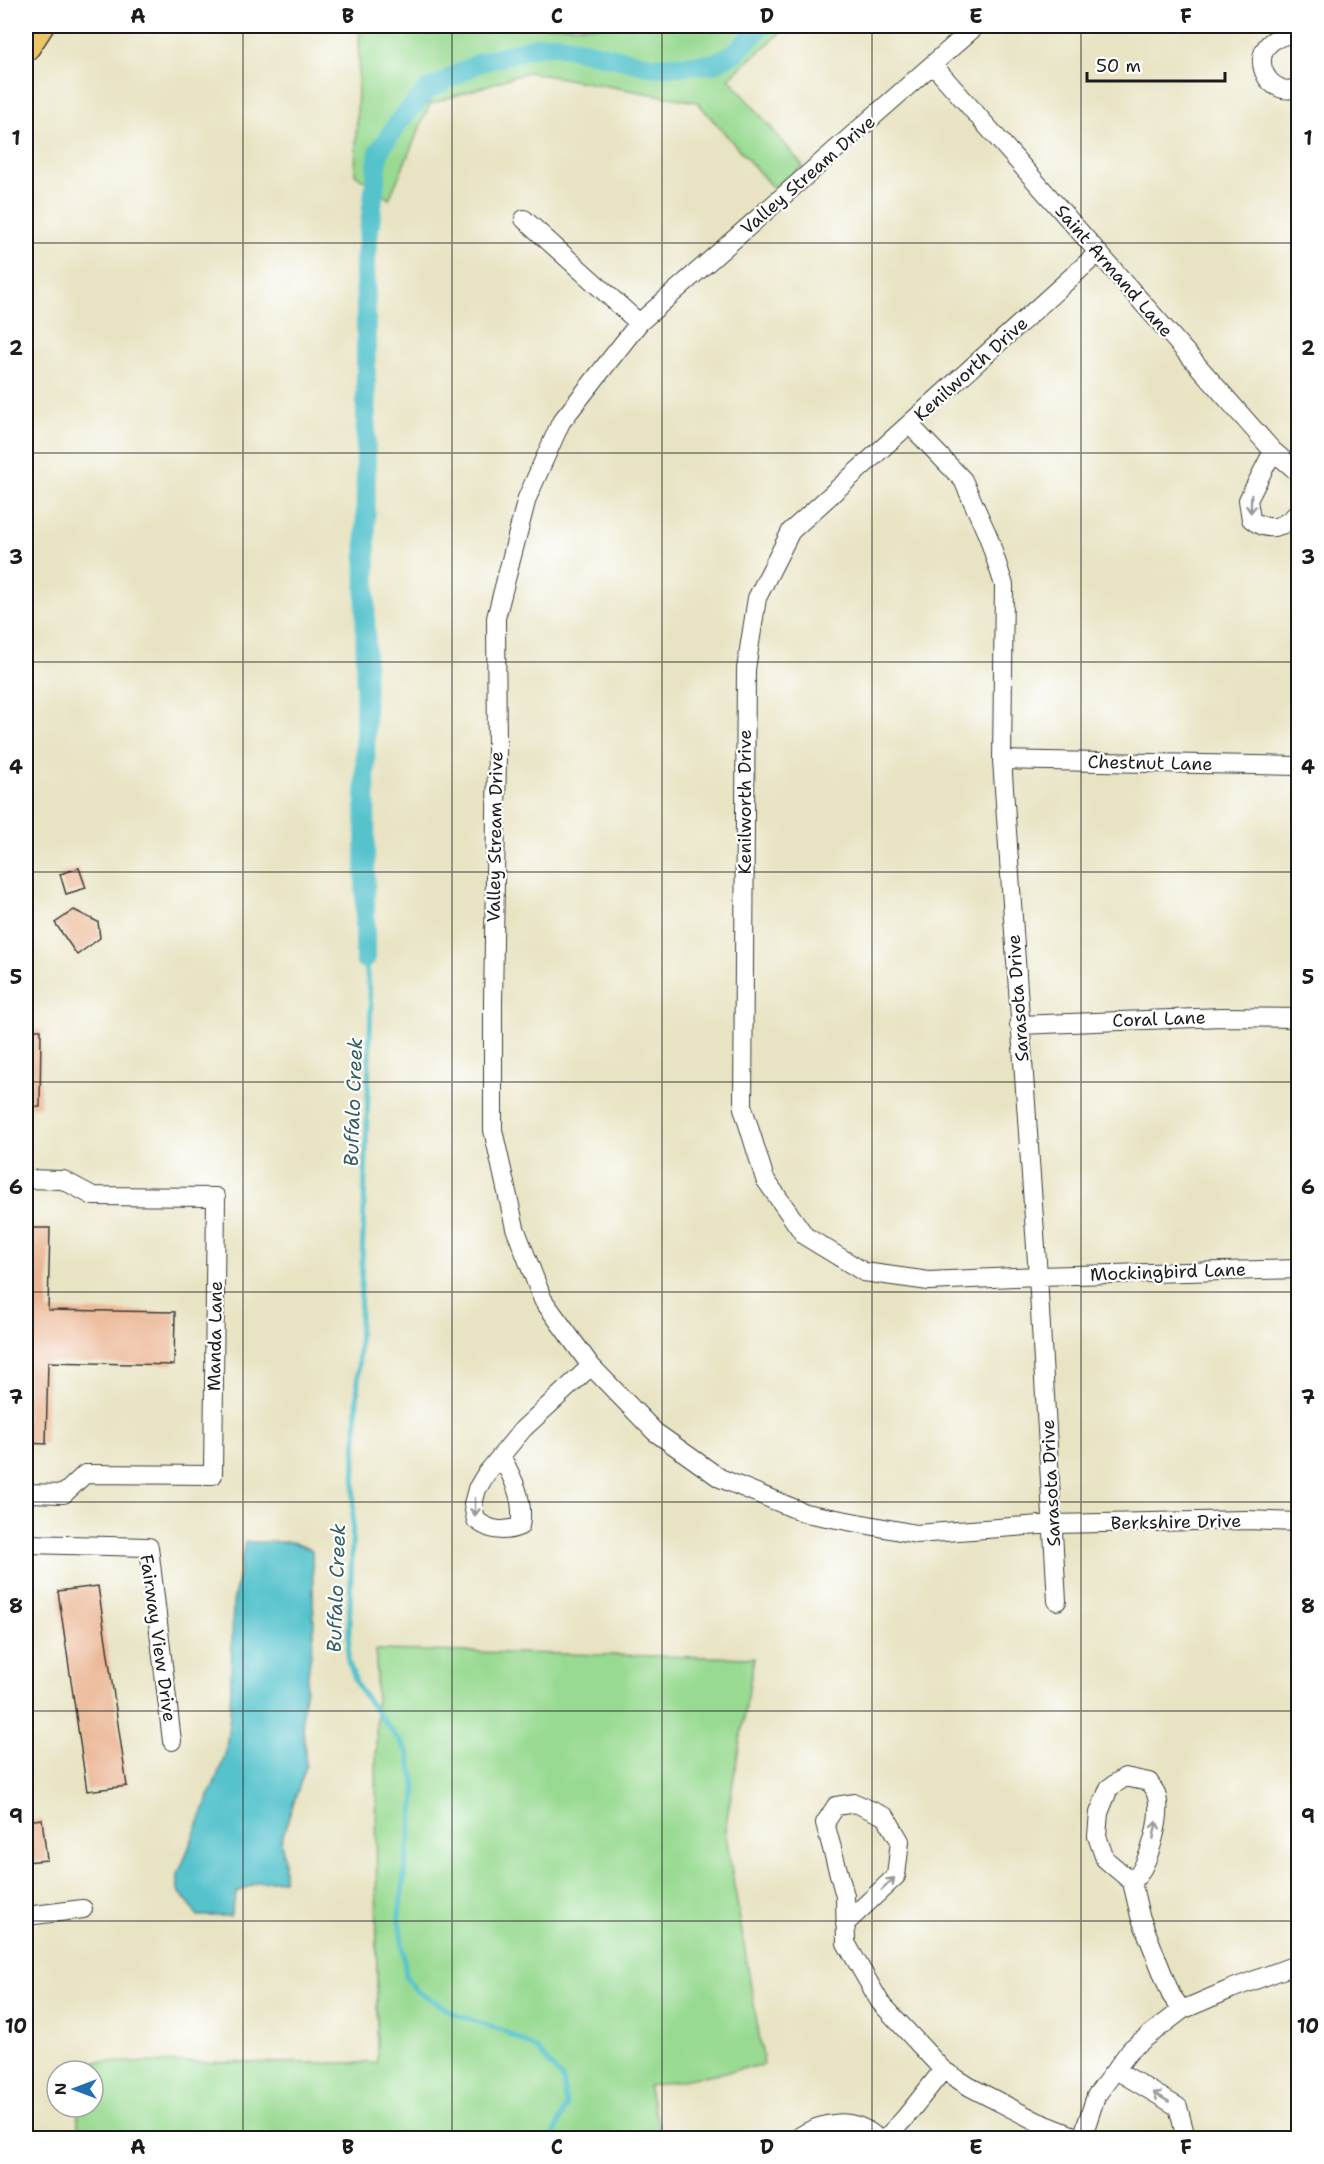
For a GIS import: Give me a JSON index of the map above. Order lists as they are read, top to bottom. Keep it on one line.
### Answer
{"streets":{"street":["Valley Stream Drive","Saint Armand Lane","Kenilworth Drive","Chestnut Lane","Sarasota Drive","Coral Lane","Mockingbird Lane","Manda Lane","Berkshire Drive","Fairway View Drive"]},"crossings":[["Valley Stream Drive","Saint Armand Lane"],["Valley Stream Drive","Sarasota Drive"],["Valley Stream Drive","Berkshire Drive"],["Saint Armand Lane","Kenilworth Drive"],["Kenilworth Drive","Sarasota Drive"],["Kenilworth Drive","Mockingbird Lane"],["Chestnut Lane","Sarasota Drive"],["Sarasota Drive","Coral Lane"],["Sarasota Drive","Mockingbird Lane"],["Sarasota Drive","Berkshire Drive"]],"water":["Buffalo Creek"],"scale_bar":"50 m","north":"left","grid":{"columns":["A","B","C","D","E","F"],"rows":["1","2","3","4","5","6","7","8","9","10"]}}
